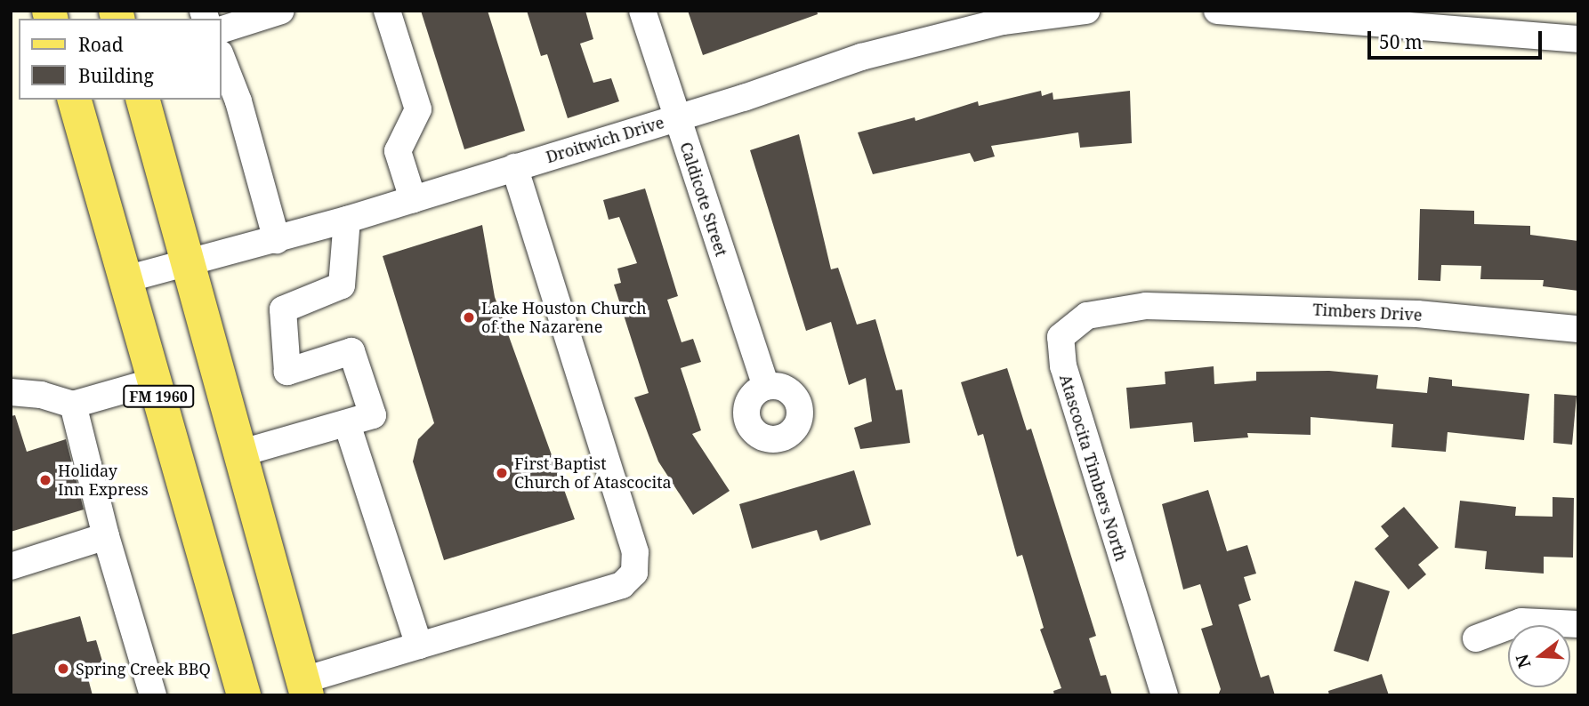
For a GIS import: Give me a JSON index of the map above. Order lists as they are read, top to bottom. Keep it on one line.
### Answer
{"streets":{"main road":["FM 1960"],"street":["Droitwich Drive","Caldicote Street","Timbers Drive","Atascocita Timbers North"]},"crossings":[["Droitwich Drive","Caldicote Street"],["Droitwich Drive","FM 1960"],["Timbers Drive","Atascocita Timbers North"]],"places":["Lake Houston Church of the Nazarene","First Baptist Church of Atascocita","Holiday Inn Express","Spring Creek BBQ"],"legend":["Road","Building"],"scale_bar":"50 m","north":"left"}
